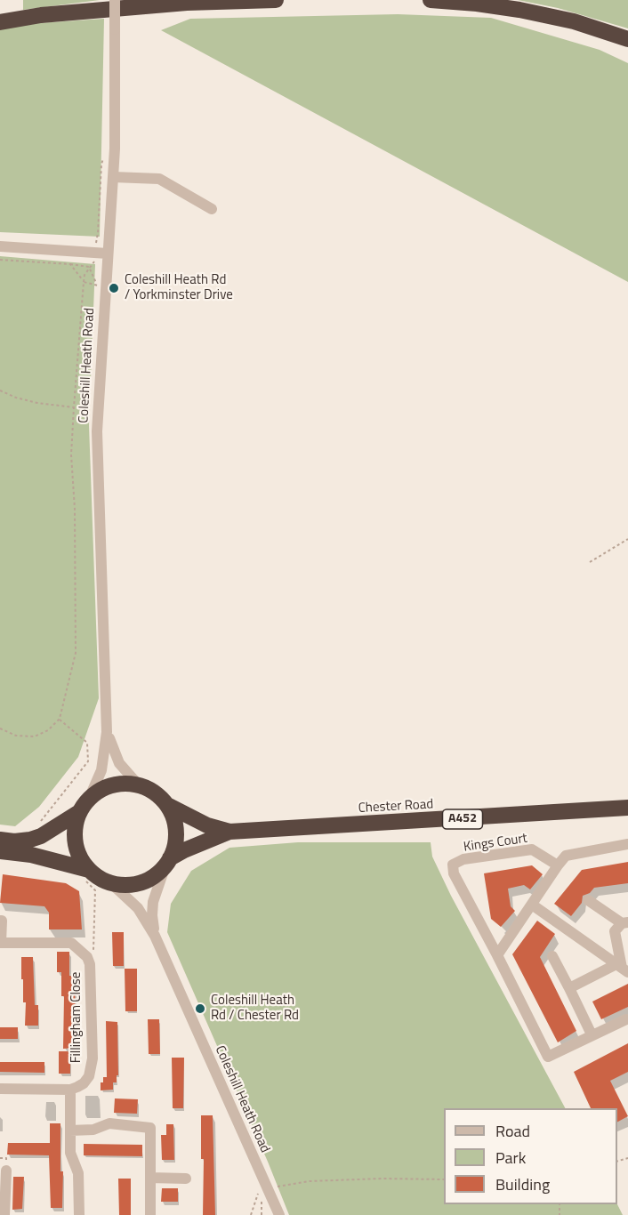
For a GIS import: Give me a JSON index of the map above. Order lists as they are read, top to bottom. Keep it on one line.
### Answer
{"streets":{"highway":["Chester Road","A452"],"street":["Coleshill Heath Road","Kings Court","Fillingham Close"]},"crossings":[["Coleshill Heath Road","Chester Road"]],"places":["Coleshill Heath Rd / Yorkminster Drive","Coleshill Heath Rd / Chester Rd"],"legend":["Road","Park","Building"]}
